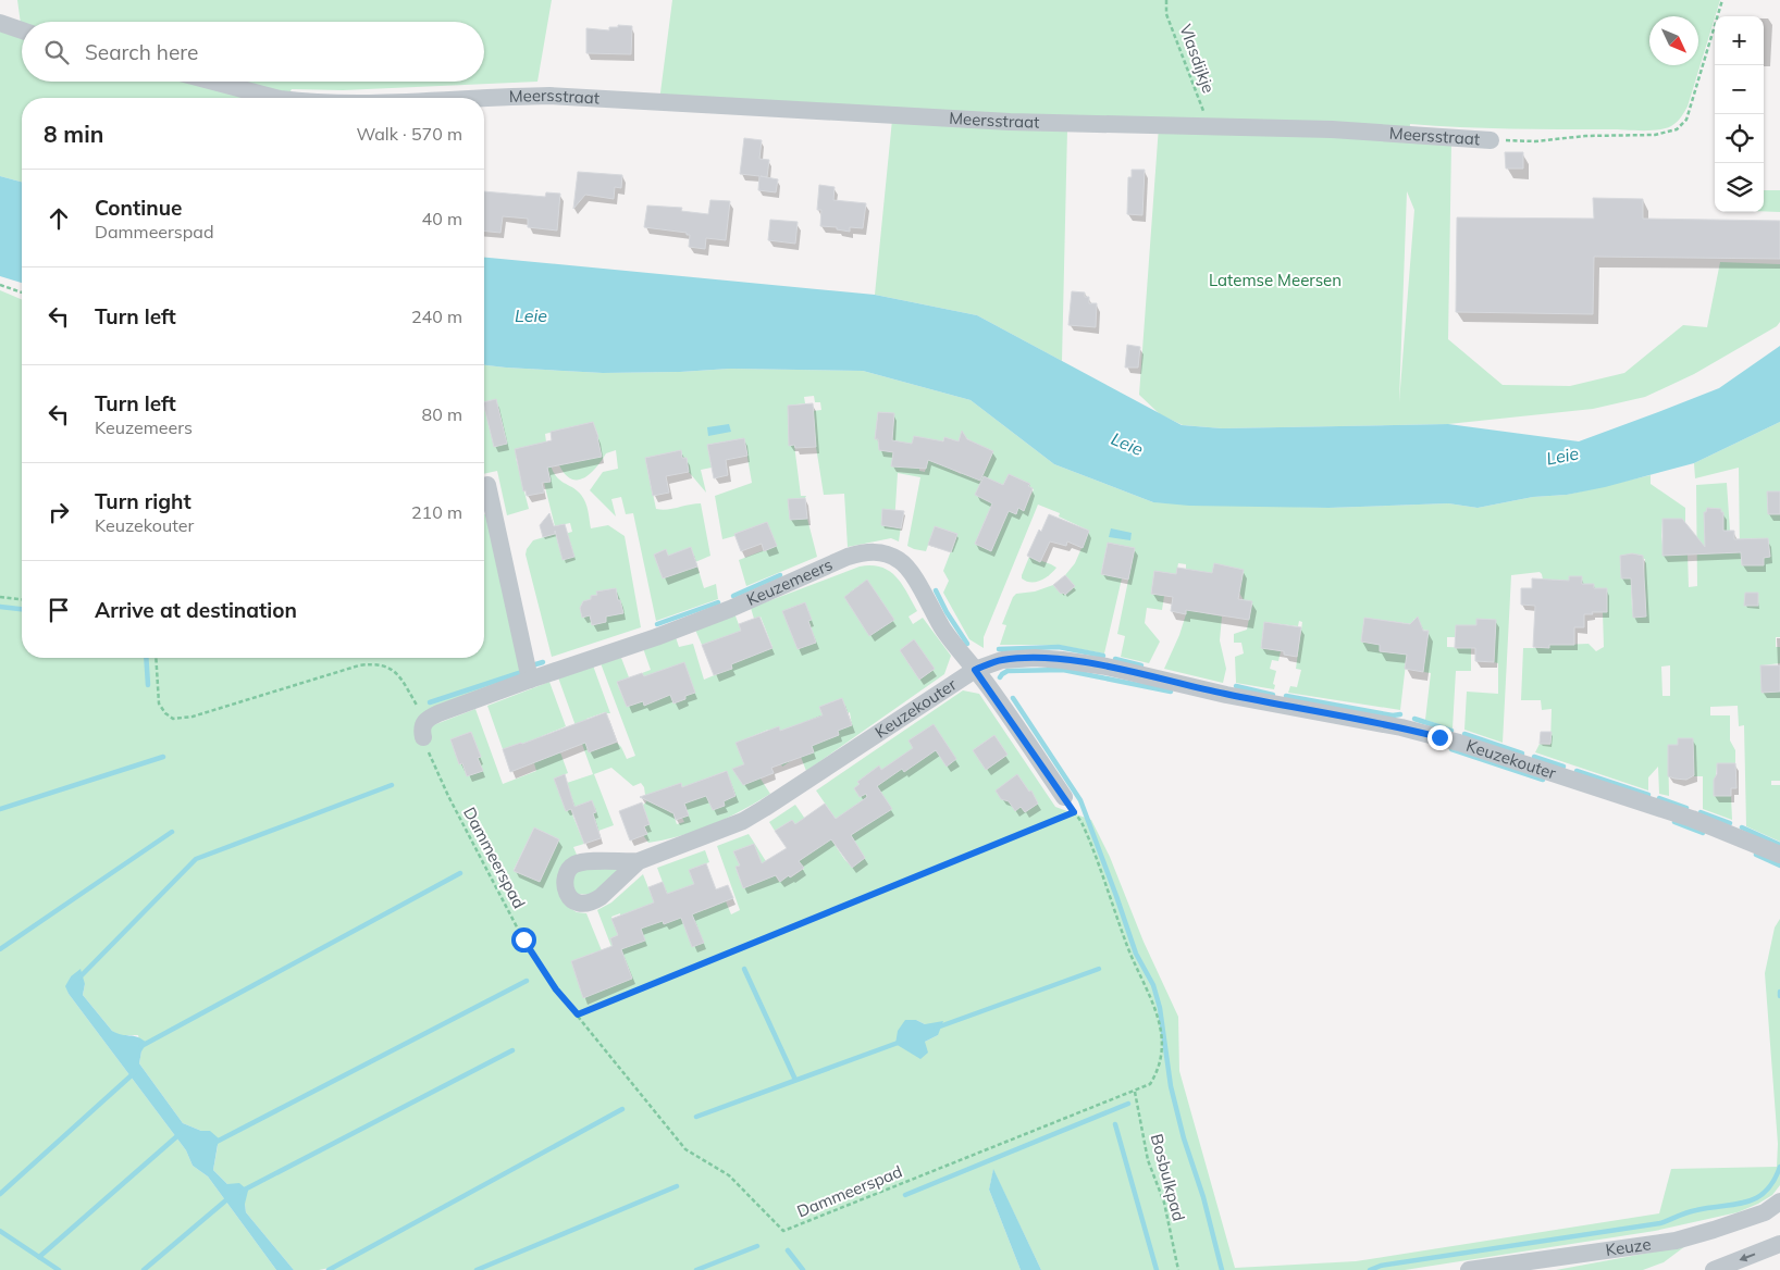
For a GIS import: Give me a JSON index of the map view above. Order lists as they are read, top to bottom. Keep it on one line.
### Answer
{"streets":{"street":["Meersstraat","Keuzemeers","Keuzekouter","Keuze"],"path":["Vlasdijkje","Dammeerspad","Bosbulkpad"]},"crossings":[["Vlasdijkje","Meersstraat"],["Keuzemeers","Keuzekouter"],["Keuzemeers","Dammeerspad"],["Dammeerspad","Bosbulkpad"]],"water":["Leie"],"parks":["Latemse Meersen"],"north":"bottom right","page":{"map_buttons":["+","−"],"search":"Search here","heading":["8 min","Walk · 570 m"],"list":[["Continue","Dammeerspad","40 m"],["Turn left","240 m"],["Turn left","Keuzemeers","80 m"],["Turn right","Keuzekouter","210 m"],"Arrive at destination"]}}
